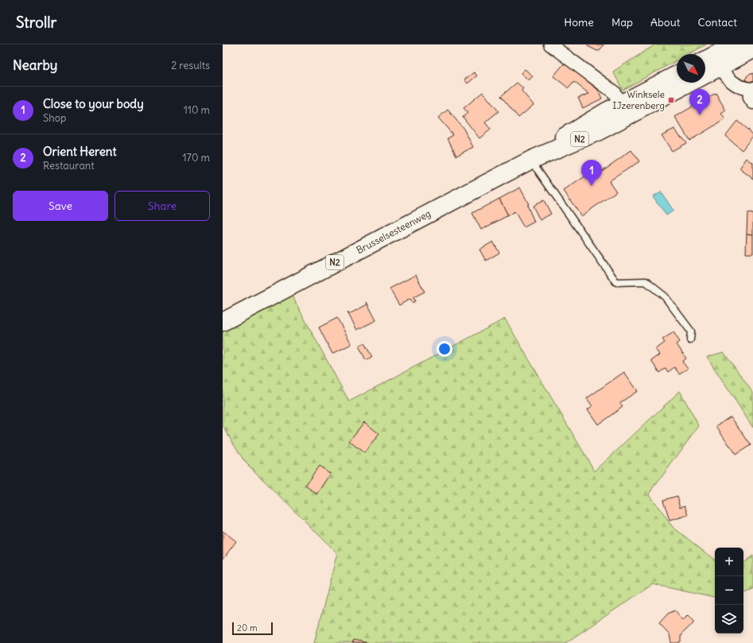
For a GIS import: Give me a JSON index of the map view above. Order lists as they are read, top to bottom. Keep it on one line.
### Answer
{"streets":{"main road":["N2","Brusselsesteenweg"]},"places":{"transit":["Winksele IJzerenberg"]},"scale_bar":"20 m","north":"bottom right","page":{"header":"Strollr","nav":["Home","Map","About","Contact"],"heading":["Nearby","2 results"],"list":[{"mark":"1","name":"Close to your body","note":"Shop","value":"110 m"},{"mark":"2","name":"Orient Herent","note":"Restaurant","value":"170 m"}],"pins":["2","1"],"buttons":["Save","Share"],"map_buttons":["+","−"],"scale":"20 m"}}
